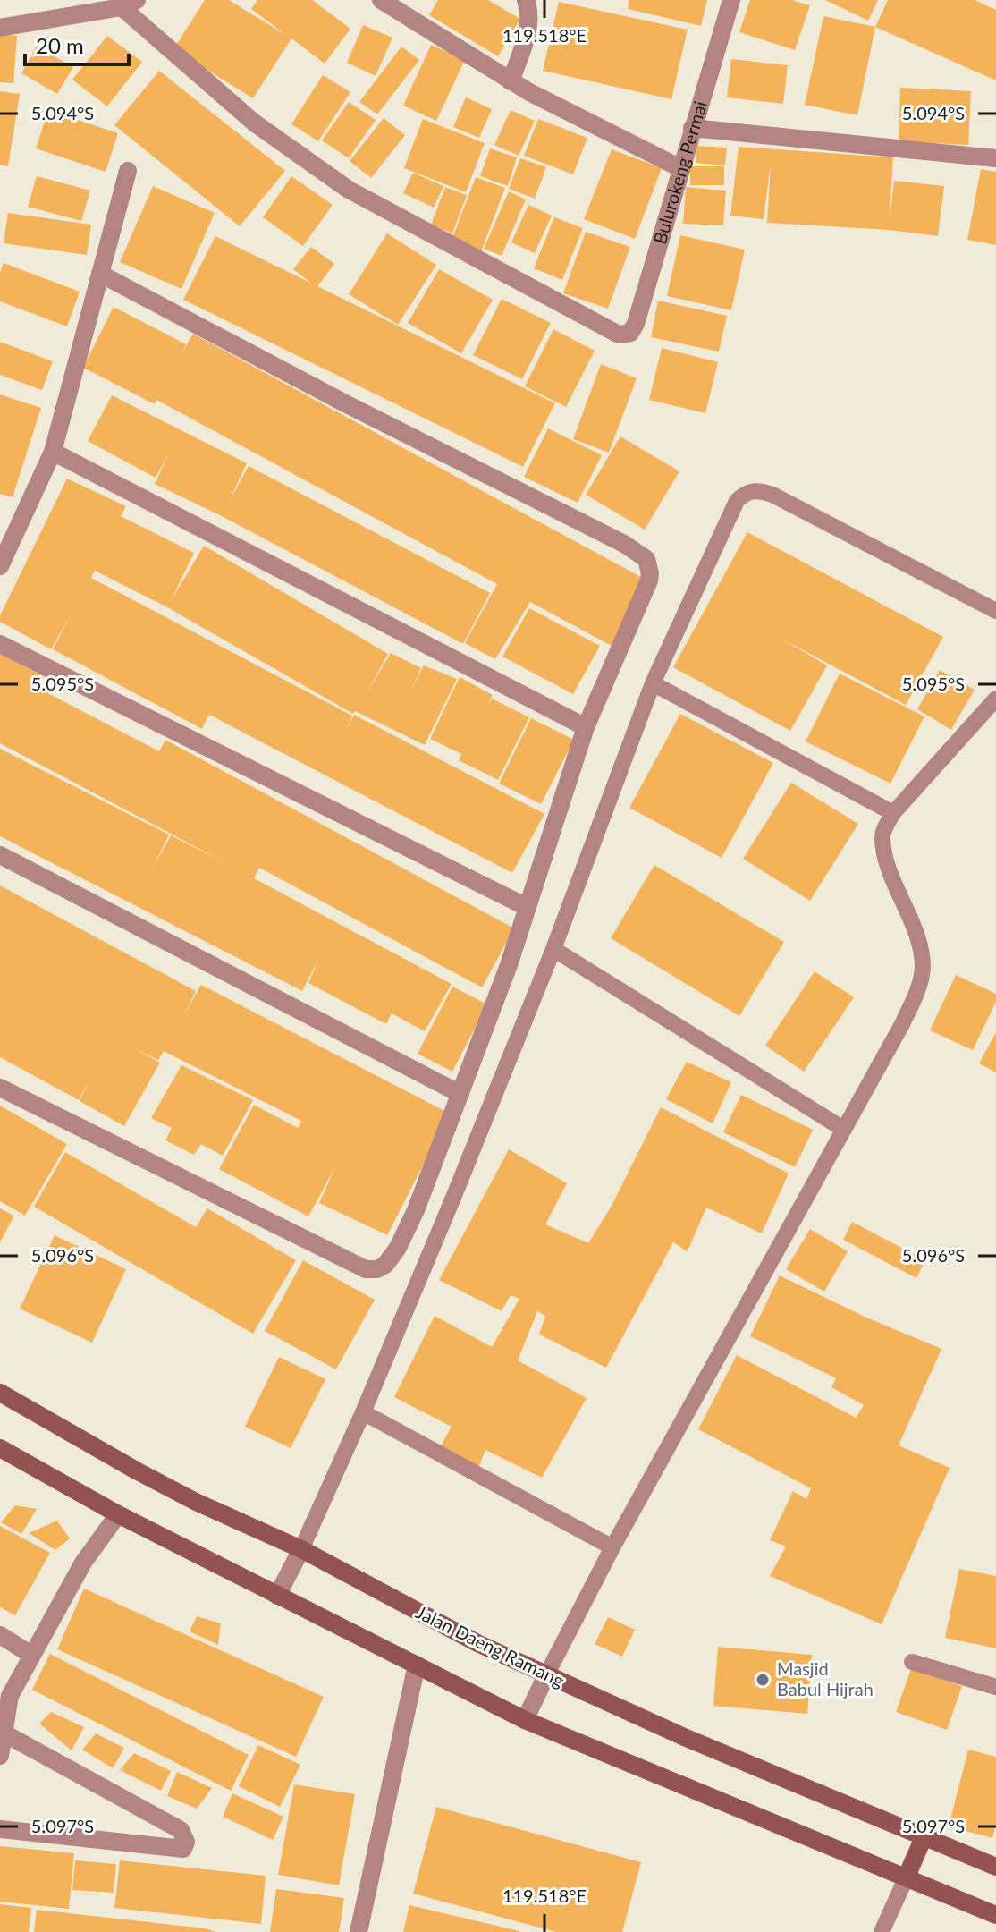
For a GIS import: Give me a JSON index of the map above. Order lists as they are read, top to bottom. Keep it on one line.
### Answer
{"streets":{"main road":["Jalan Daeng Ramang"],"street":["Bulurokeng Permai"]},"places":["Masjid Babul Hijrah"],"scale_bar":"20 m","coordinates":["119.518°E","5.094°S","5.095°S","5.096°S","5.097°S"]}
